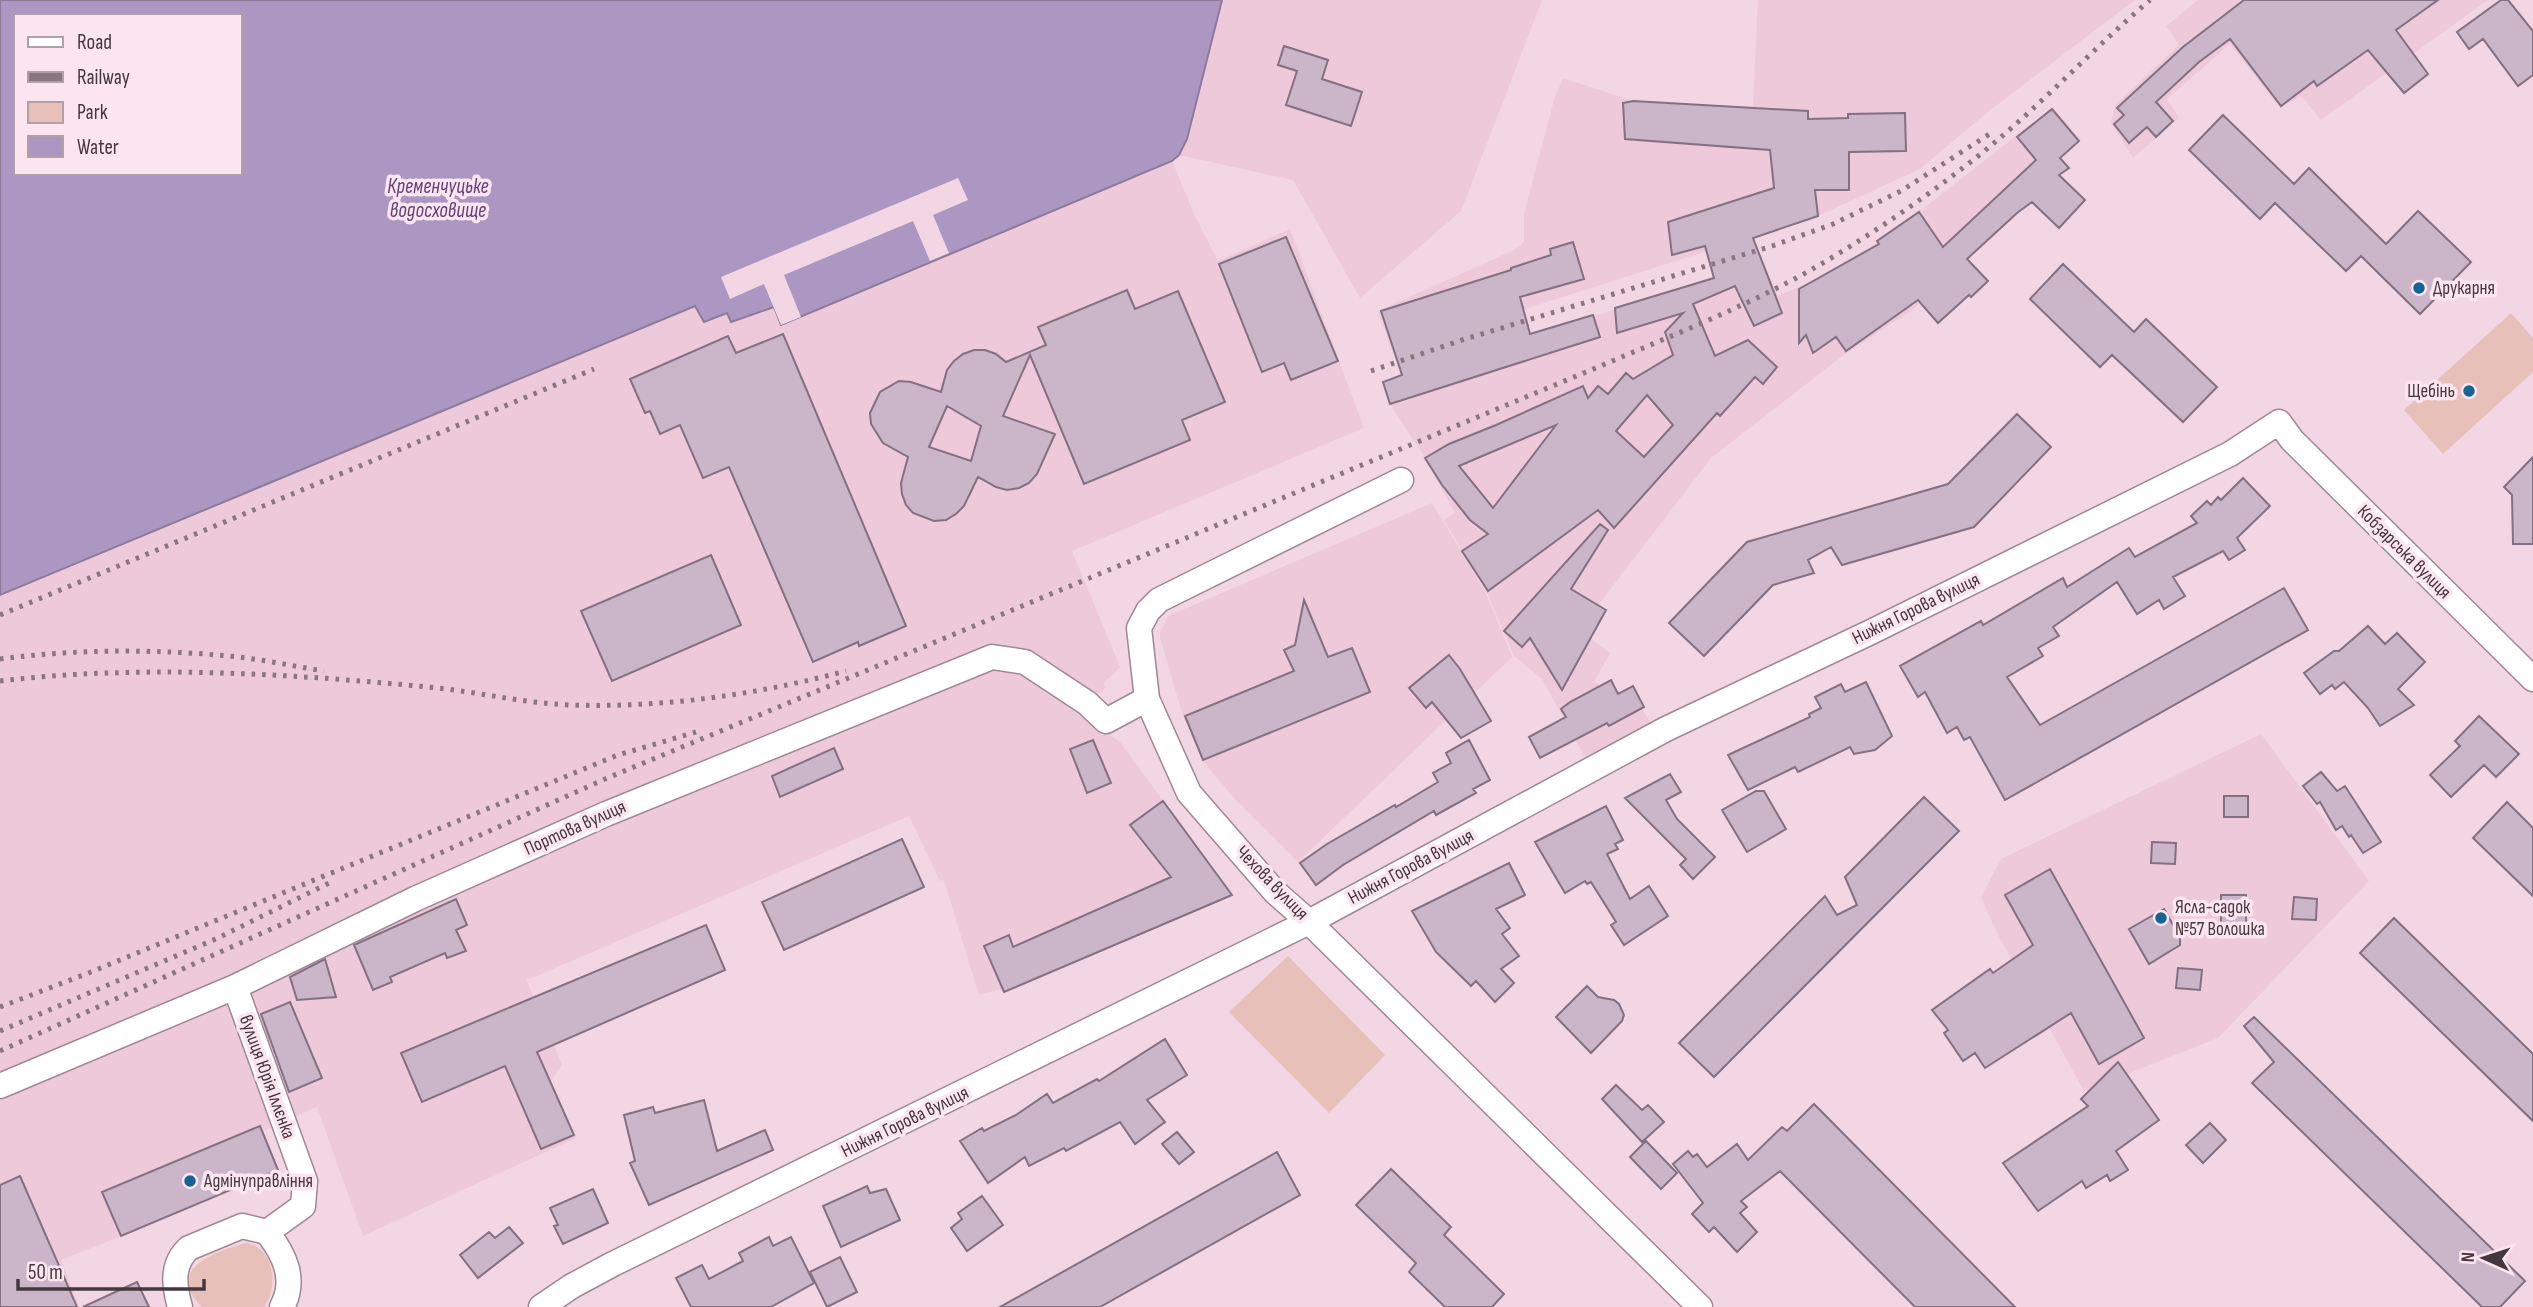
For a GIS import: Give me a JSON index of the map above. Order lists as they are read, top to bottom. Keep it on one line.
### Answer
{"streets":{"street":["Кобзарська вулиця","Нижня Горова вулиця","Портова вулиця","Чехова вулиця","вулиця Юрія Іллєнка"]},"crossings":[["Кобзарська вулиця","Нижня Горова вулиця"],["Нижня Горова вулиця","Чехова вулиця"],["Портова вулиця","Чехова вулиця"],["Портова вулиця","вулиця Юрія Іллєнка"]],"water":["Кременчуцьке водосховище"],"places":["Друкарня","Щебінь","Ясла-садок №57 Волошка","Адмінуправління"],"legend":["Road","Railway","Park","Water"],"scale_bar":"50 m","north":"left"}
